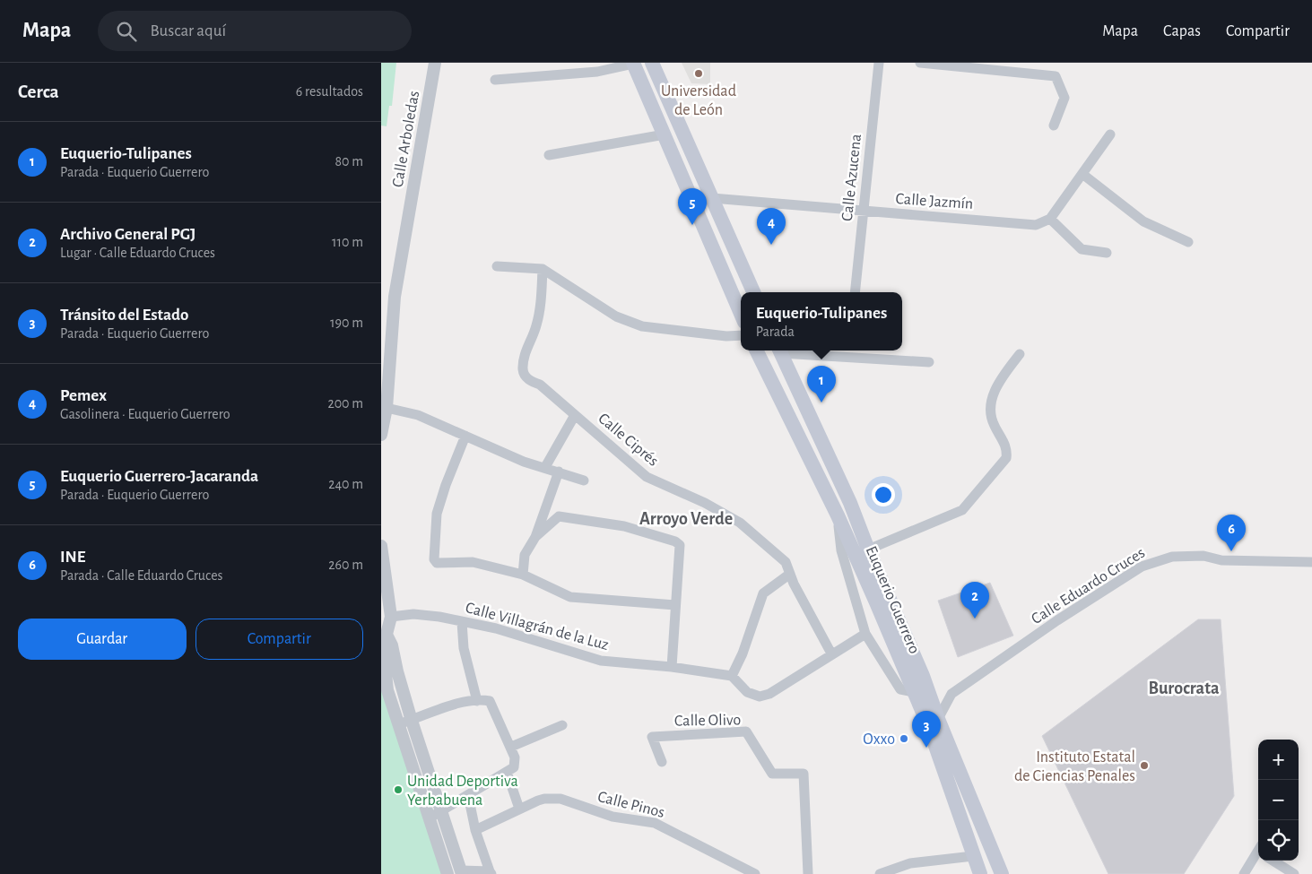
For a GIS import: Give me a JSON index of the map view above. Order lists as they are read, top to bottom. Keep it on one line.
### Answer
{"streets":{"main road":["Euquerio Guerrero"],"street":["Calle Arboledas","Calle Azucena","Calle Jazmín","Calle Ciprés","Calle Eduardo Cruces","Calle Villagrán de la Luz","Calle Olivo","Calle Pinos"]},"crossings":[["Calle Azucena","Calle Jazmín"],["Calle Eduardo Cruces","Euquerio Guerrero"]],"districts":["Arroyo Verde","Burocrata"],"places":["Universidad de León","Oxxo","Instituto Estatal de Ciencias Penales","Unidad Deportiva Yerbabuena"],"page":{"header":"Mapa","search":"Buscar aquí","nav":["Mapa","Capas","Compartir"],"heading":["Cerca","6 resultados"],"list":[{"mark":"1","name":"Euquerio-Tulipanes","note":"Parada · Euquerio Guerrero","value":"80 m"},{"mark":"2","name":"Archivo General PGJ","note":"Lugar · Calle Eduardo Cruces","value":"110 m"},{"mark":"3","name":"Tránsito del Estado","note":"Parada · Euquerio Guerrero","value":"190 m"},{"mark":"4","name":"Pemex","note":"Gasolinera · Euquerio Guerrero","value":"200 m"},{"mark":"5","name":"Euquerio Guerrero-Jacaranda","note":"Parada · Euquerio Guerrero","value":"240 m"},{"mark":"6","name":"INE","note":"Parada · Calle Eduardo Cruces","value":"260 m"}],"pins":["5","4","1","6","2","3"],"popup":["Euquerio-Tulipanes","Parada"],"buttons":["Guardar","Compartir"],"map_buttons":["+","−"]}}
